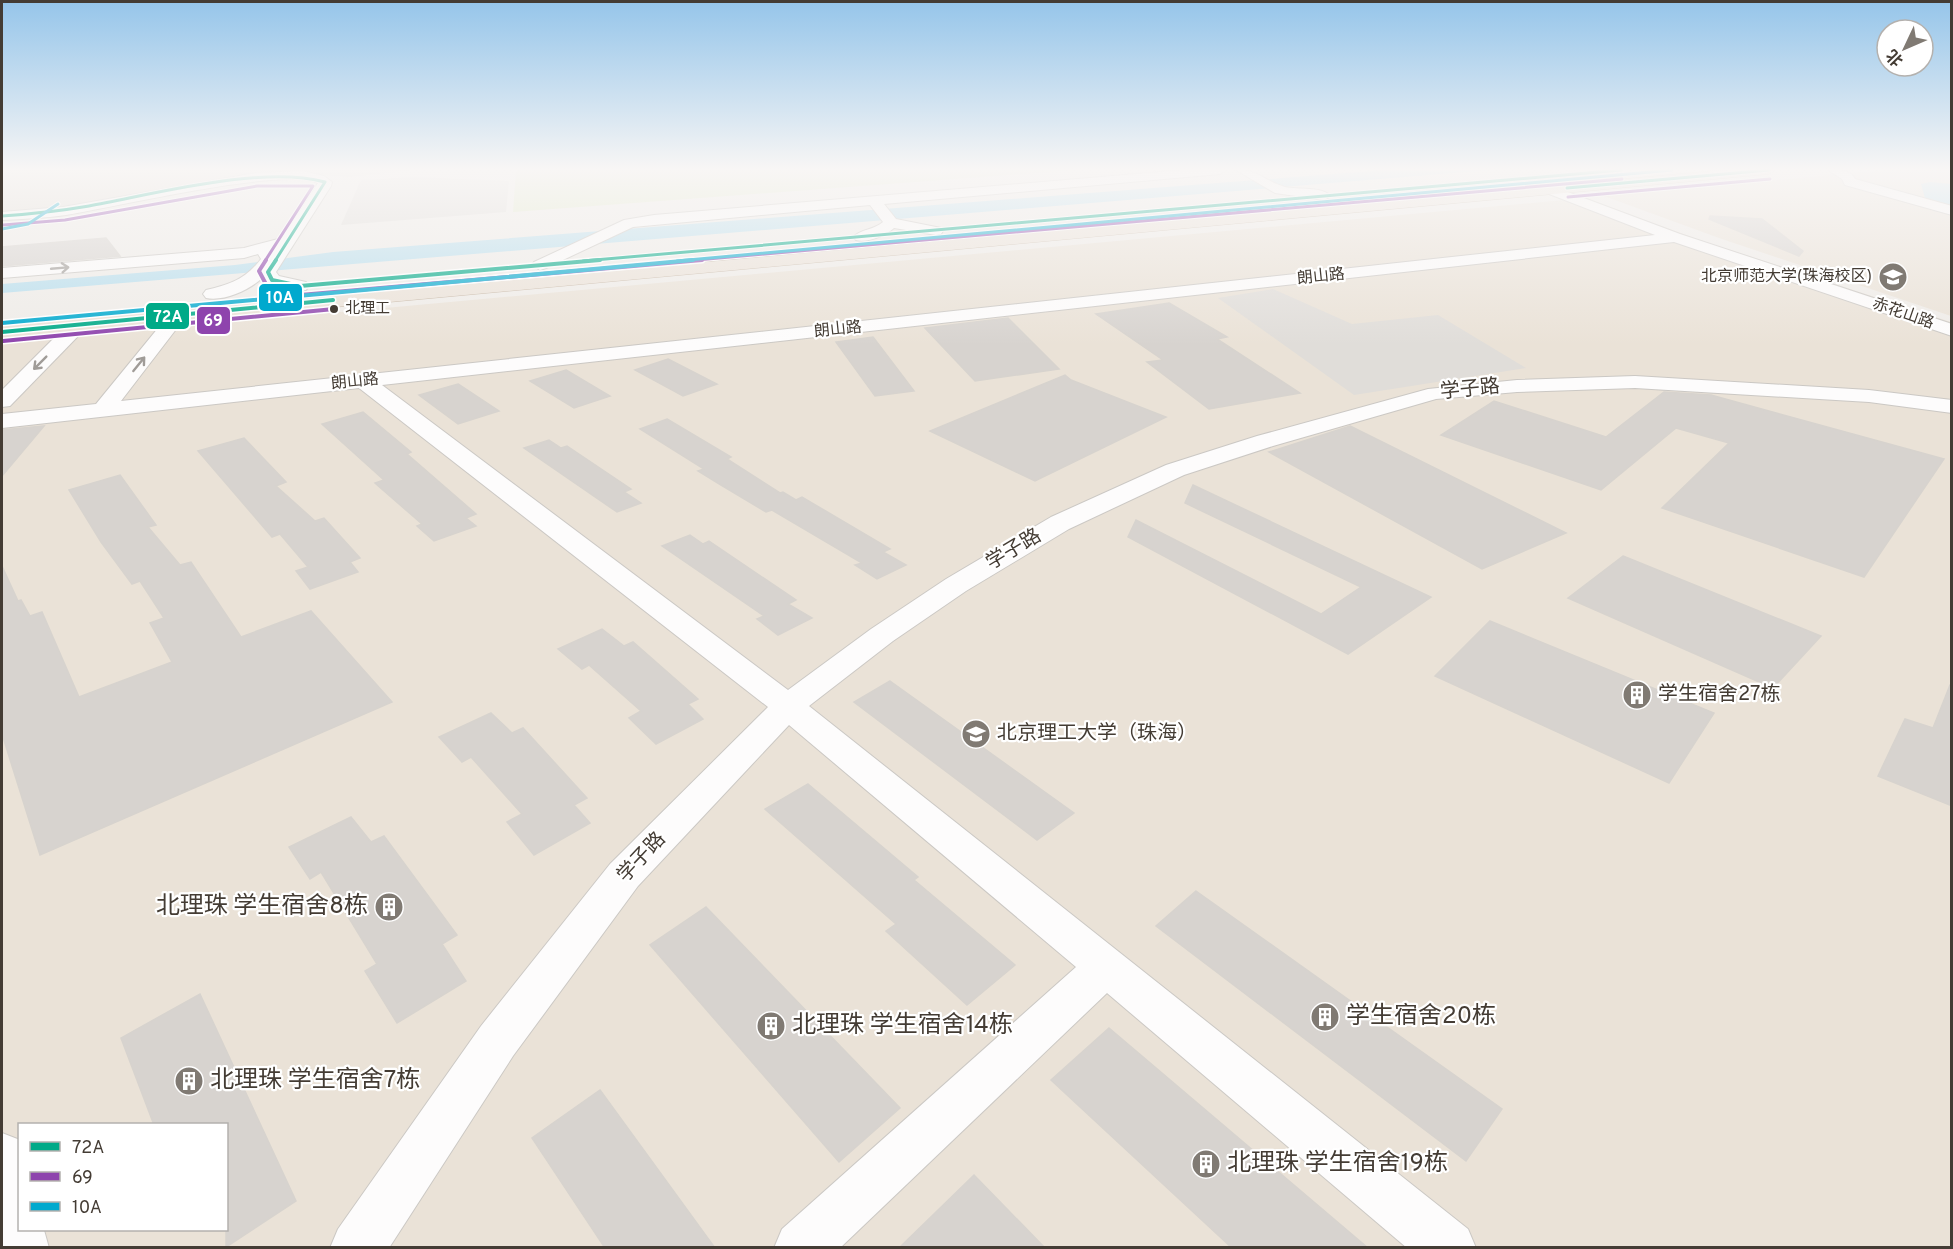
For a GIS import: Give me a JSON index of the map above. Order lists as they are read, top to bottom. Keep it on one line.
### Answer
{"streets":{"street":["朗山路","赤花山路","学子路"]},"crossings":[["朗山路","赤花山路"]],"places":{"school or university":["北京师范大学(珠海校区)","北京理工大学（珠海）"],"other":["北理工"],"building":["学生宿舍27栋","北理珠 学生宿舍8栋","学生宿舍20栋","北理珠 学生宿舍14栋","北理珠 学生宿舍7栋","北理珠 学生宿舍19栋"]},"lines":["transit line 72A","transit line 69","transit line 10A"],"legend":["72A","69","10A"],"north":"bottom left"}
